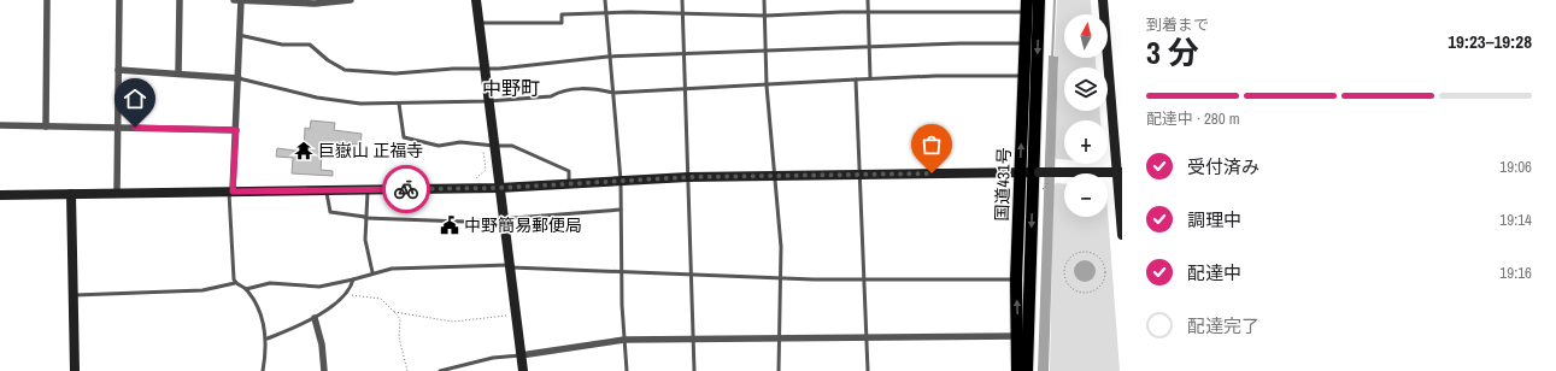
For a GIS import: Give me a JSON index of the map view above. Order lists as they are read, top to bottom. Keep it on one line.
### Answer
{"streets":{"highway":["国道431号"]},"districts":["中野町"],"places":{"temple":["巨嶽山 正福寺"],"public building":["中野簡易郵便局"]},"north":"top","page":{"heading":["3 分","到着まで","19:23–19:28"],"map_buttons":["+","−"],"bar":"配達中 · 280 m","list":[["受付済み","19:06"],["調理中","19:14"],["配達中","19:16"],"配達完了"]}}
